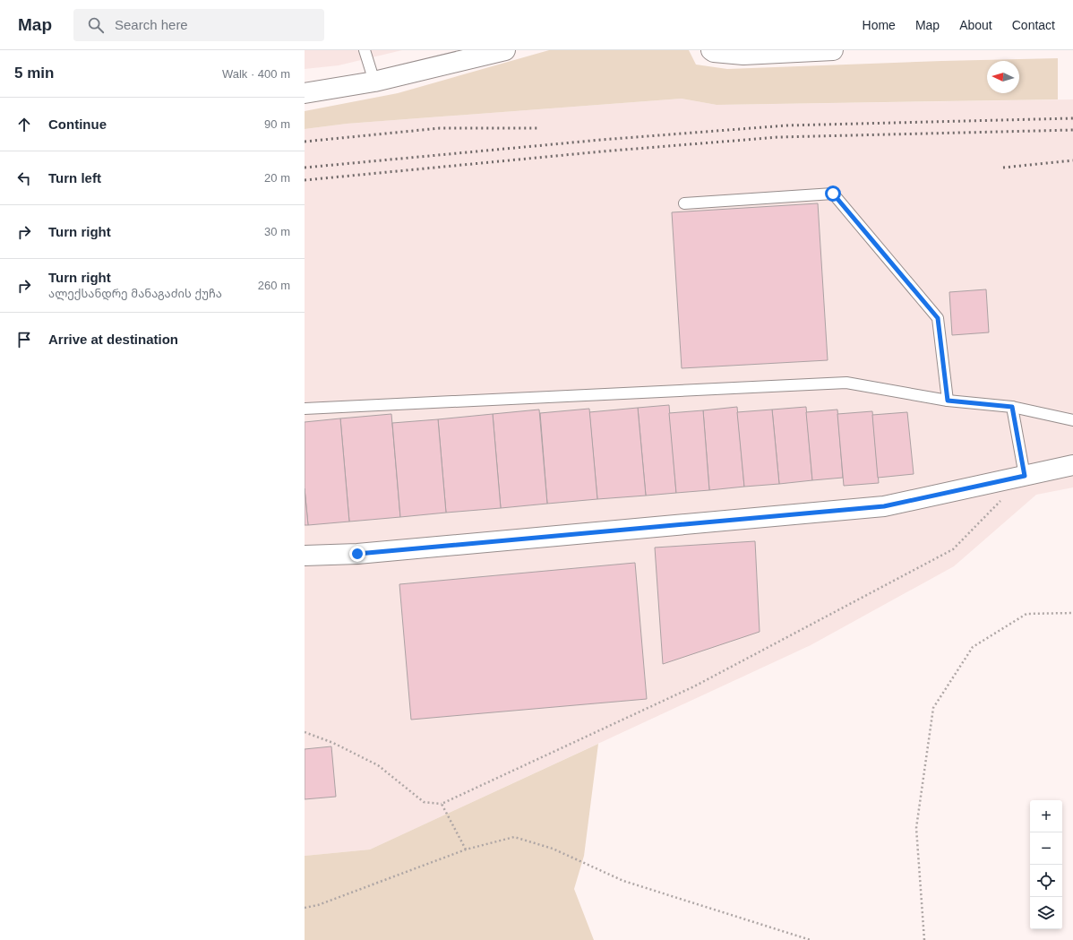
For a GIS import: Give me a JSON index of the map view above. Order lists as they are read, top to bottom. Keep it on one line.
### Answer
{"north":"left","page":{"header":"Map","search":"Search here","nav":["Home","Map","About","Contact"],"heading":["5 min","Walk · 400 m"],"list":[["Continue","90 m"],["Turn left","20 m"],["Turn right","30 m"],["Turn right","ალექსანდრე მანაგაძის ქუჩა","260 m"],"Arrive at destination"],"map_buttons":["+","−"]}}
